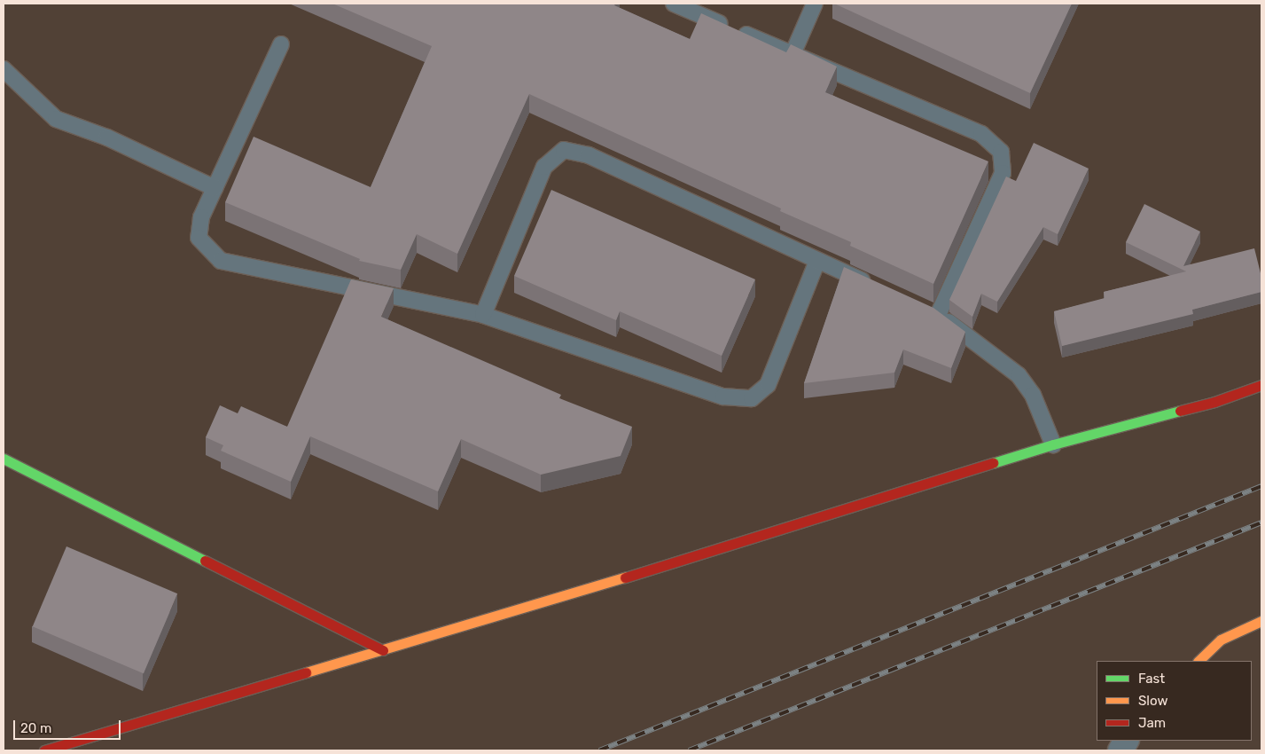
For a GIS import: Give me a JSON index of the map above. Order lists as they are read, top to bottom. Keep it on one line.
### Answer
{"legend":["Fast","Slow","Jam"],"scale_bar":"20 m"}
